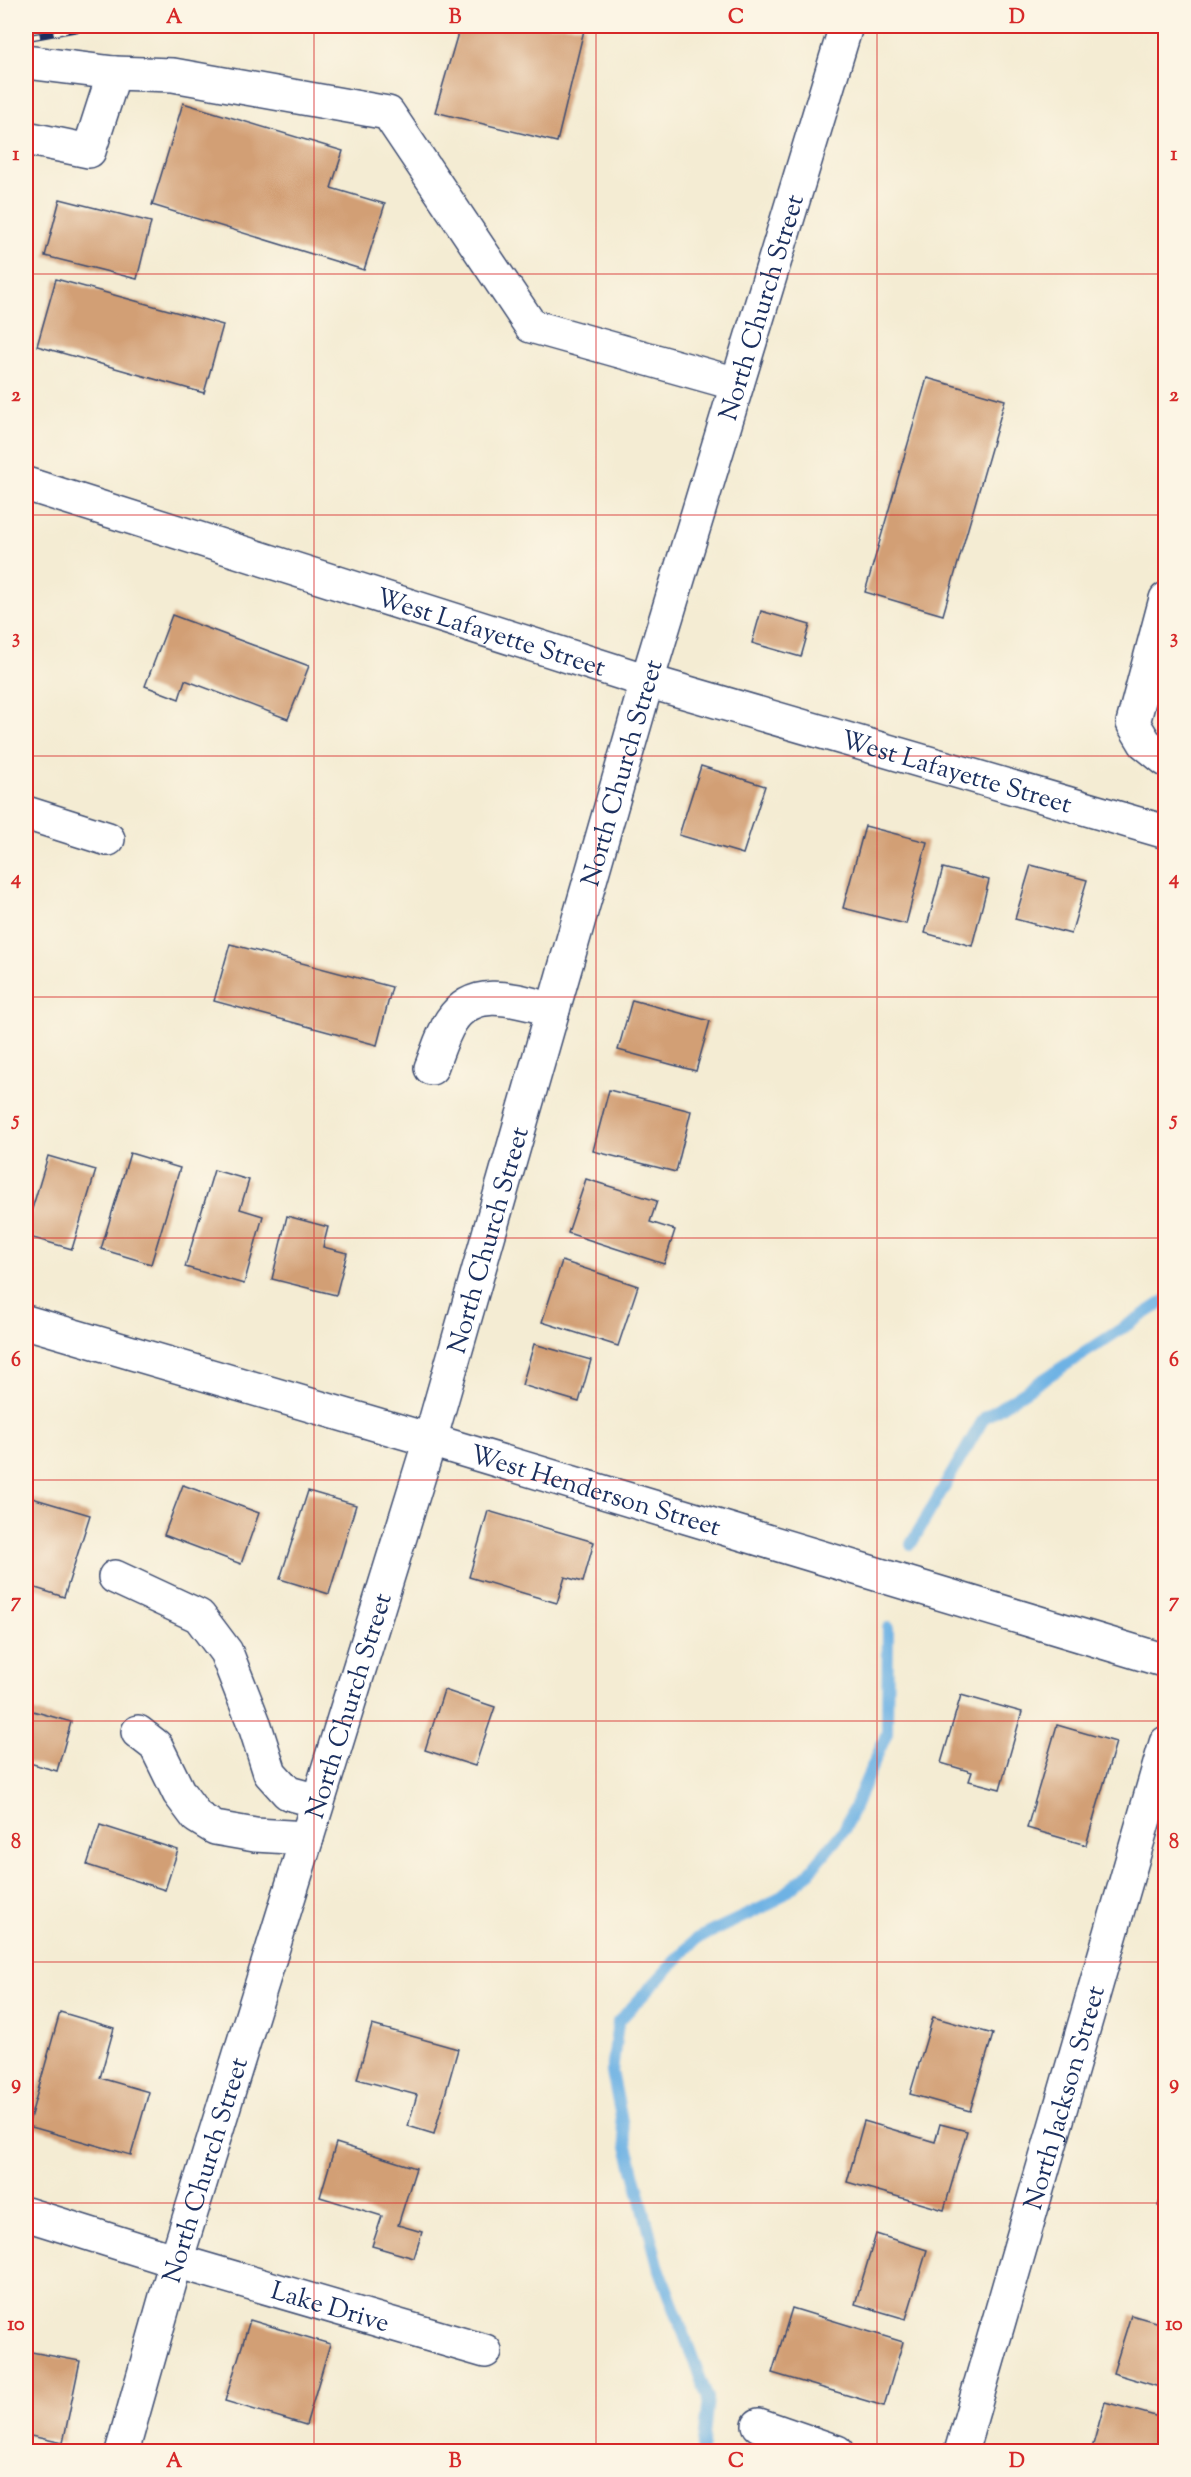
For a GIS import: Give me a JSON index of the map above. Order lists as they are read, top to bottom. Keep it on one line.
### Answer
{"streets":{"street":["North Church Street","West Lafayette Street","West Henderson Street","North Jackson Street","Lake Drive"]},"crossings":[["North Church Street","West Lafayette Street"],["North Church Street","West Henderson Street"],["North Church Street","Lake Drive"]],"grid":{"columns":["A","B","C","D"],"rows":["1","2","3","4","5","6","7","8","9","10"]}}
